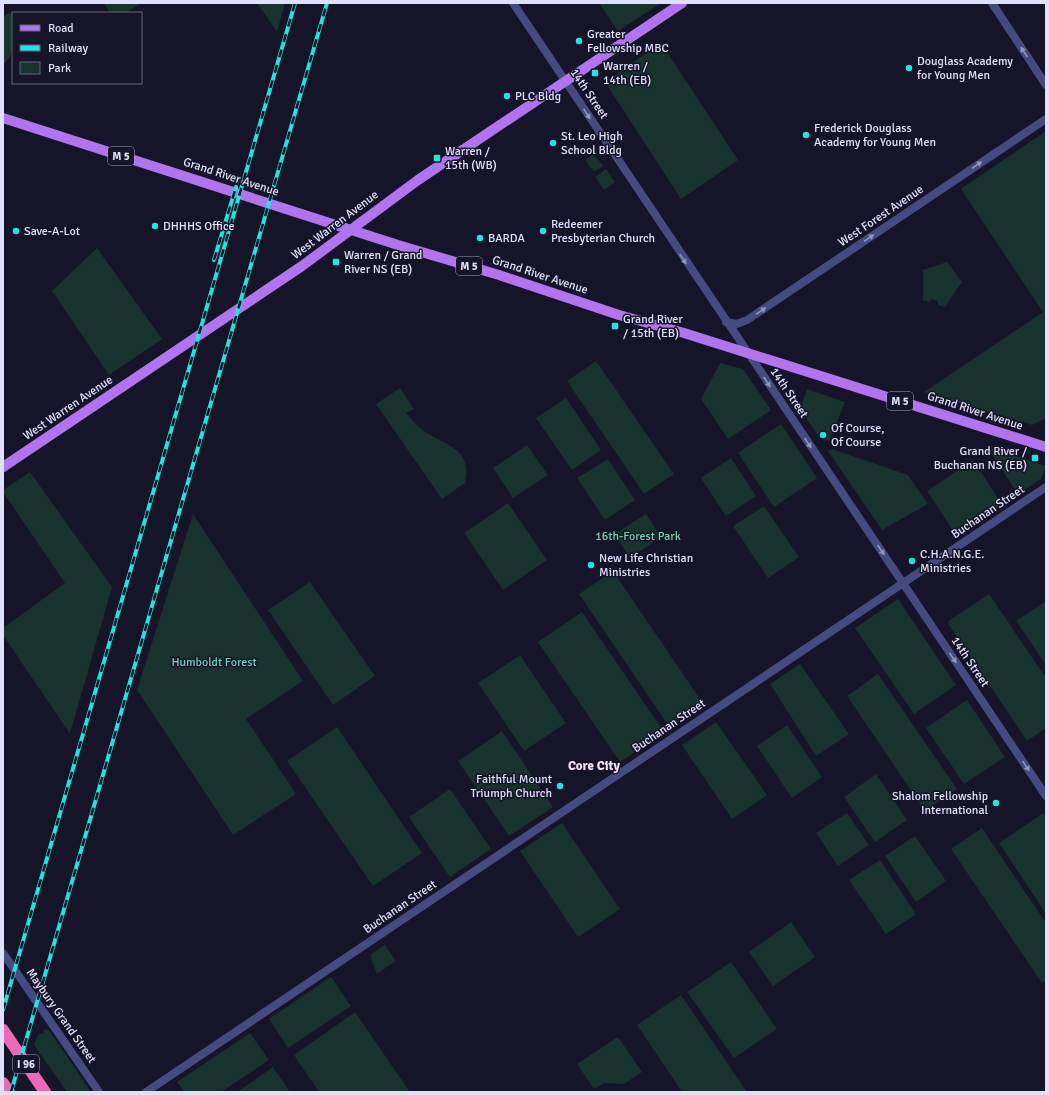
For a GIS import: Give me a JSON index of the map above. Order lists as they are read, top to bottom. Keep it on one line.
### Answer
{"streets":{"highway":["I 96"],"main road":["M 5","Grand River Avenue","West Warren Avenue"],"street":["14th Street","West Forest Avenue","Buchanan Street","Maybury Grand Street"]},"crossings":[["14th Street","Grand River Avenue"],["14th Street","West Forest Avenue"],["14th Street","West Warren Avenue"],["14th Street","Buchanan Street"],["Grand River Avenue","West Warren Avenue"]],"one_way":["14th Street","West Forest Avenue"],"districts":["Core City"],"parks":["16th-Forest Park","Humboldt Forest"],"places":{"other":["Greater Fellowship MBC","Douglass Academy for Young Men","PLC Bldg","Frederick Douglass Academy for Young Men","St. Leo High School Bldg","DHHHS Office","Save-A-Lot","Redeemer Presbyterian Church","BARDA","Of Course, Of Course","C.H.A.N.G.E. Ministries","New Life Christian Ministries","Faithful Mount Triumph Church","Shalom Fellowship International"],"transit":["Warren / 14th (EB)","Warren / 15th (WB)","Warren / Grand River NS (EB)","Grand River / 15th (EB)","Grand River / Buchanan NS (EB)"]},"legend":["Road","Railway","Park"]}
